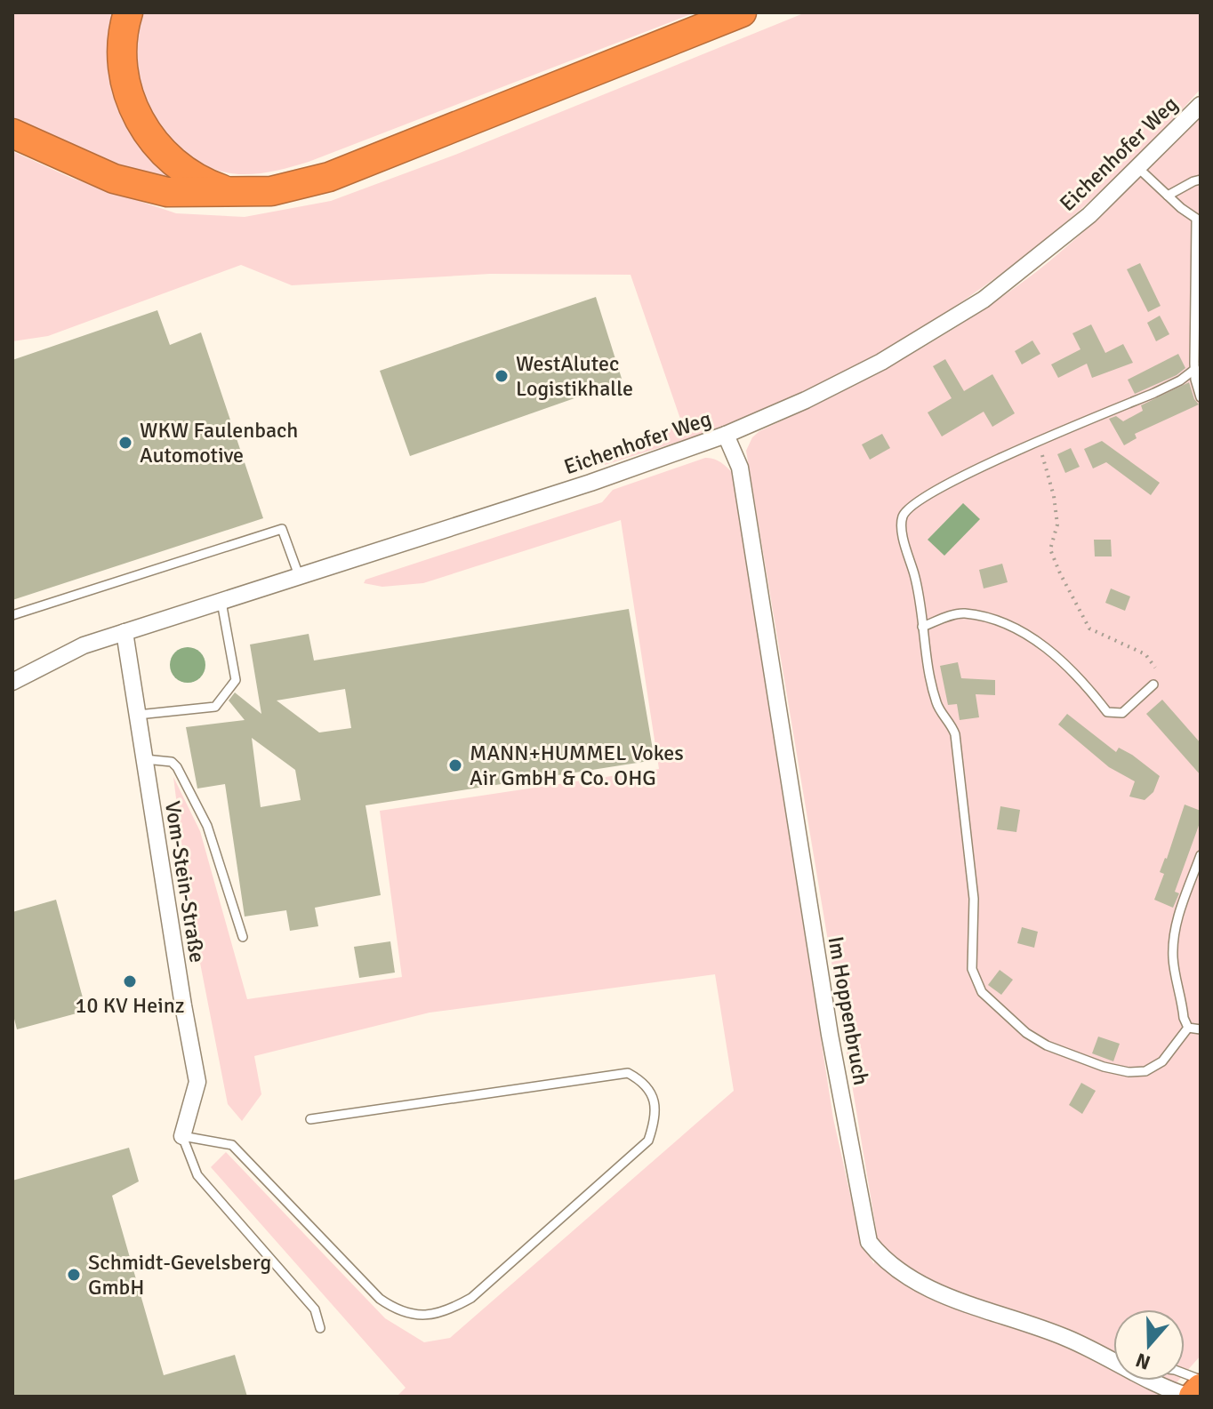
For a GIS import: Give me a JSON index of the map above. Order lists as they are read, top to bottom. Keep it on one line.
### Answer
{"streets":{"street":["Eichenhofer Weg","Vom-Stein-Straße","Im Hoppenbruch"]},"crossings":[["Eichenhofer Weg","Vom-Stein-Straße"],["Eichenhofer Weg","Im Hoppenbruch"]],"places":["WestAlutec Logistikhalle","WKW Faulenbach Automotive","MANN+HUMMEL Vokes Air GmbH & Co. OHG","10 KV Heinz","Schmidt-Gevelsberg GmbH"],"north":"bottom"}
